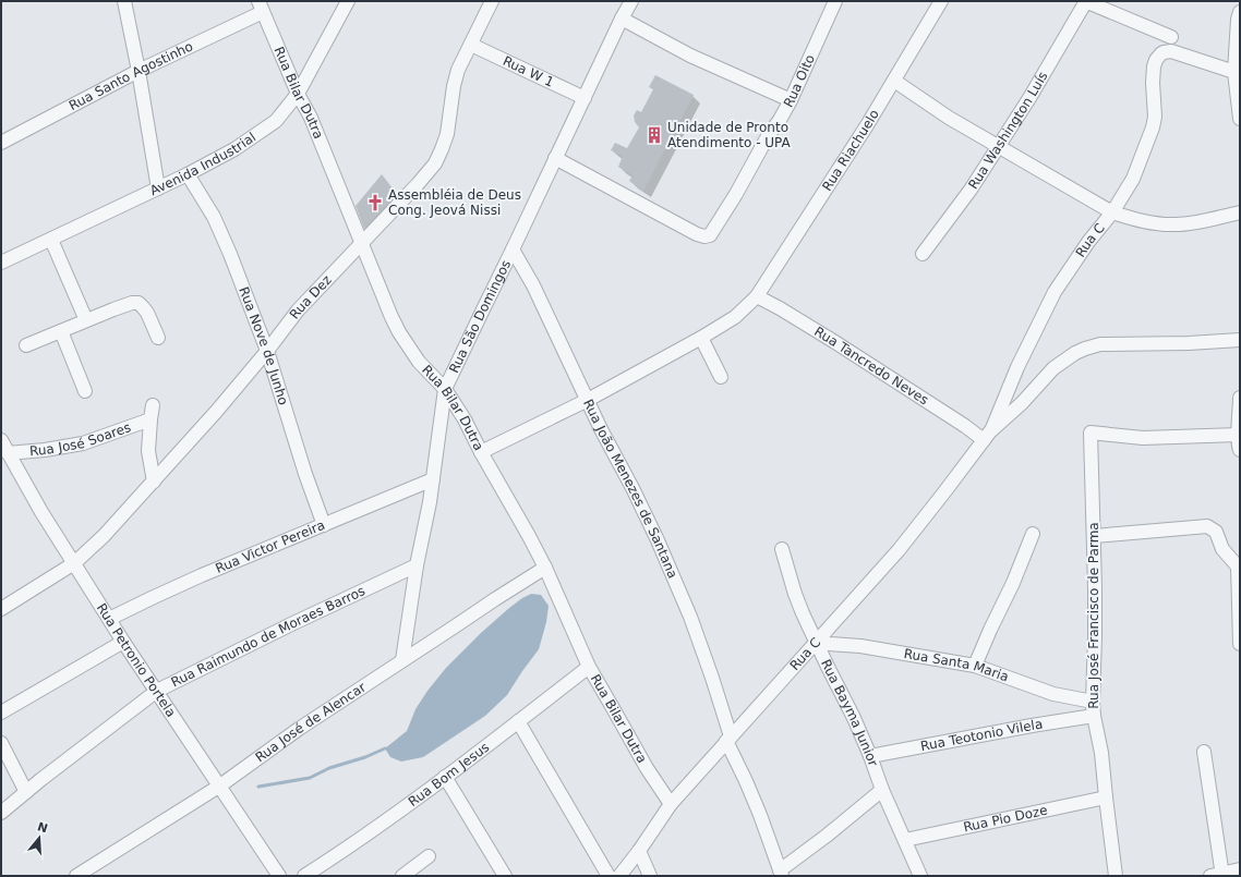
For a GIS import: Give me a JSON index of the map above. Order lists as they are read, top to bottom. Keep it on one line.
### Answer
{"streets":{"street":["Rua W 1","Rua Santo Agostinho","Rua Oito","Rua Bilar Dutra","Rua Washington Luís","Rua Riachuelo","Avenida Industrial","Rua C","Rua Dez","Rua São Domingos","Rua Nove de Junho","Rua Tancredo Neves","Rua José Soares","Rua João Menezes de Santana","Rua Victor Pereira","Rua José Francisco de Parma","Rua Raimundo de Moraes Barros","Rua Petronio Portela","Rua Santa Maria","Rua Bayma Junior","Rua José de Alencar","Rua Teotonio Vilela","Rua Bom Jesus","Rua Pio Doze"]},"crossings":[["Rua W 1","Rua Dez"],["Rua W 1","Rua São Domingos"],["Rua Santo Agostinho","Rua Bilar Dutra"],["Rua Oito","Rua São Domingos"],["Rua Bilar Dutra","Rua Riachuelo"],["Rua Bilar Dutra","Avenida Industrial"],["Rua Bilar Dutra","Rua C"],["Rua Bilar Dutra","Rua Dez"],["Rua Bilar Dutra","Rua São Domingos"],["Rua Bilar Dutra","Rua José de Alencar"],["Rua Bilar Dutra","Rua Bom Jesus"],["Rua Riachuelo","Rua Tancredo Neves"],["Rua Riachuelo","Rua João Menezes de Santana"],["Avenida Industrial","Rua Nove de Junho"],["Rua C","Rua Tancredo Neves"],["Rua C","Rua João Menezes de Santana"],["Rua C","Rua Santa Maria"],["Rua C","Rua Bayma Junior"],["Rua Dez","Rua Nove de Junho"],["Rua Dez","Rua Petronio Portela"],["Rua São Domingos","Rua João Menezes de Santana"],["Rua São Domingos","Rua Victor Pereira"],["Rua São Domingos","Rua Raimundo de Moraes Barros"],["Rua São Domingos","Rua José de Alencar"],["Rua Nove de Junho","Rua Victor Pereira"],["Rua José Soares","Rua Petronio Portela"],["Rua Victor Pereira","Rua Petronio Portela"],["Rua José Francisco de Parma","Rua Santa Maria"],["Rua José Francisco de Parma","Rua Teotonio Vilela"],["Rua José Francisco de Parma","Rua Pio Doze"],["Rua Raimundo de Moraes Barros","Rua Petronio Portela"],["Rua Petronio Portela","Rua José de Alencar"],["Rua Santa Maria","Rua Bayma Junior"],["Rua Bayma Junior","Rua Teotonio Vilela"],["Rua Bayma Junior","Rua Pio Doze"]],"places":{"building":["Unidade de Pronto Atendimento - UPA"],"church":["Assembléia de Deus Cong. Jeová Nissi"]},"north":"top"}
